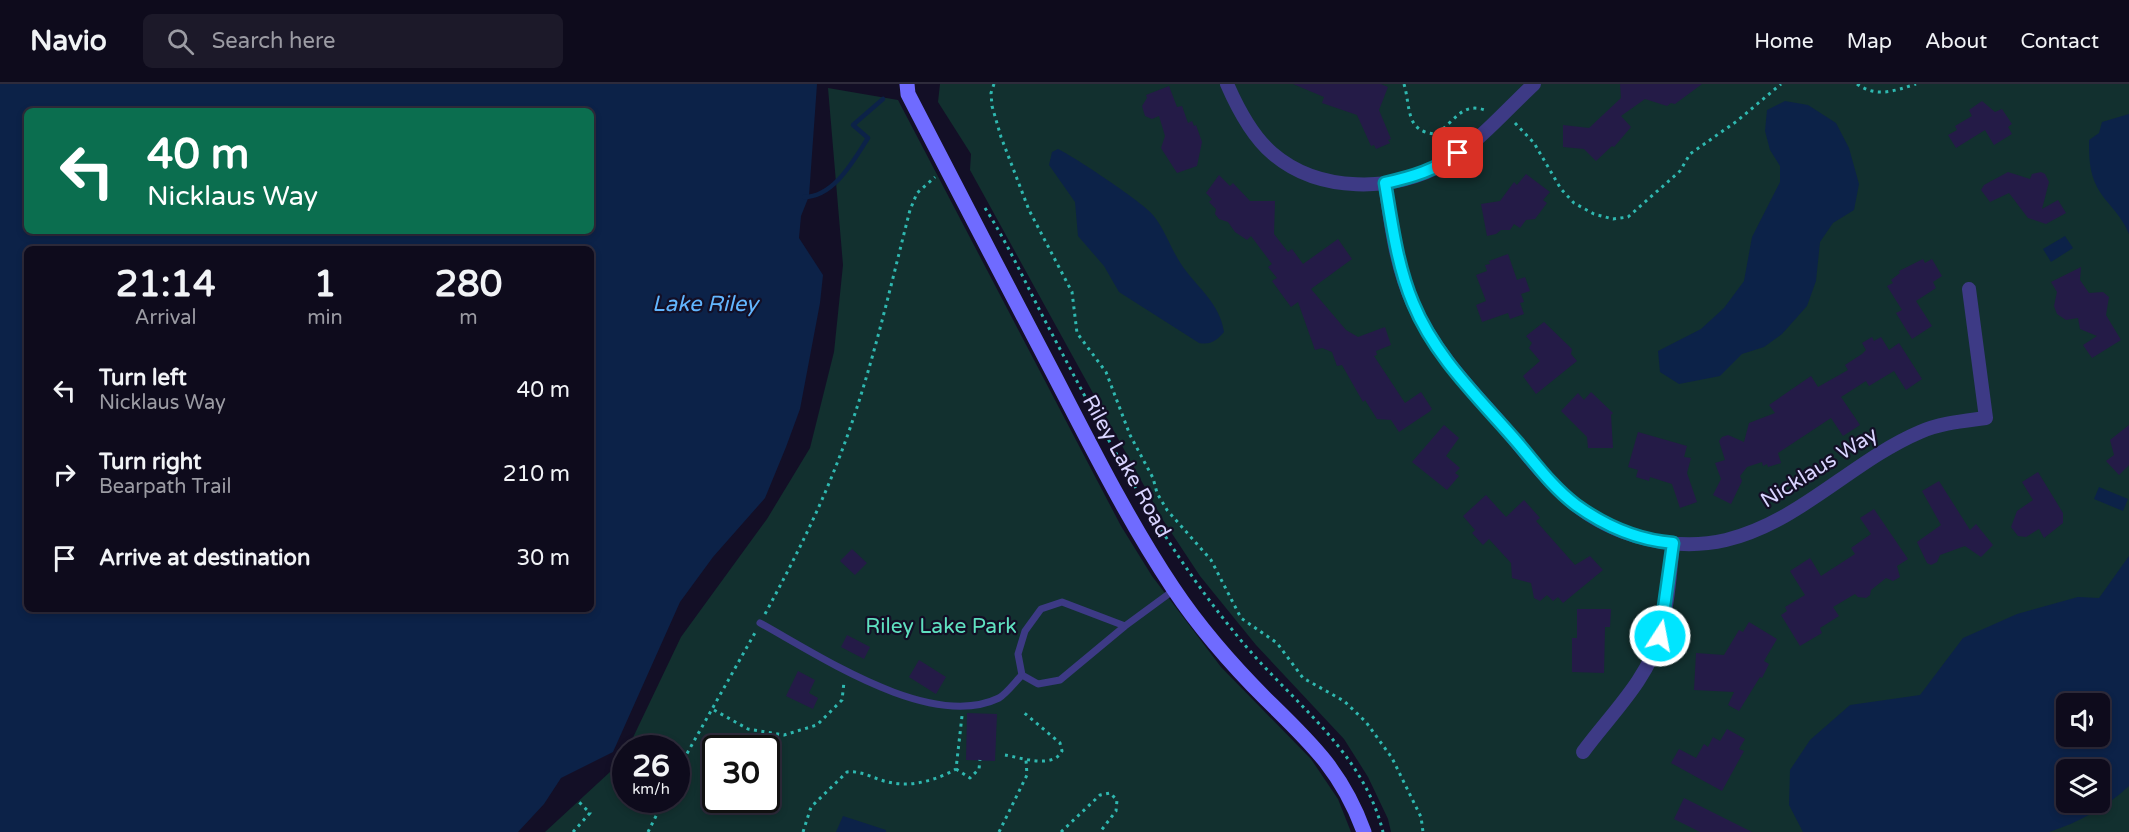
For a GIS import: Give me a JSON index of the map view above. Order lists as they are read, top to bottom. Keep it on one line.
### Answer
{"streets":{"street":["Riley Lake Road","Nicklaus Way"]},"water":["Lake Riley"],"parks":["Riley Lake Park"],"page":{"header":"Navio","search":"Search here","nav":["Home","Map","About","Contact"],"turn":["40 m","Nicklaus Way"],"eta":["21:14","Arrival","1","min","280","m"],"list":[{"name":"Turn left","note":"Nicklaus Way","value":"40 m"},{"name":"Turn right","note":"Bearpath Trail","value":"210 m"},{"name":"Arrive at destination","value":"30 m"}],"speed":"26 km/h","limit":"30"}}
